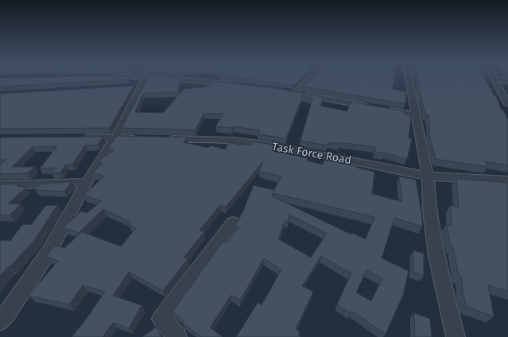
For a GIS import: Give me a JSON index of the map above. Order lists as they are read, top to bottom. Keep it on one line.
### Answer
{"streets":{"street":["Task Force Road"]}}
